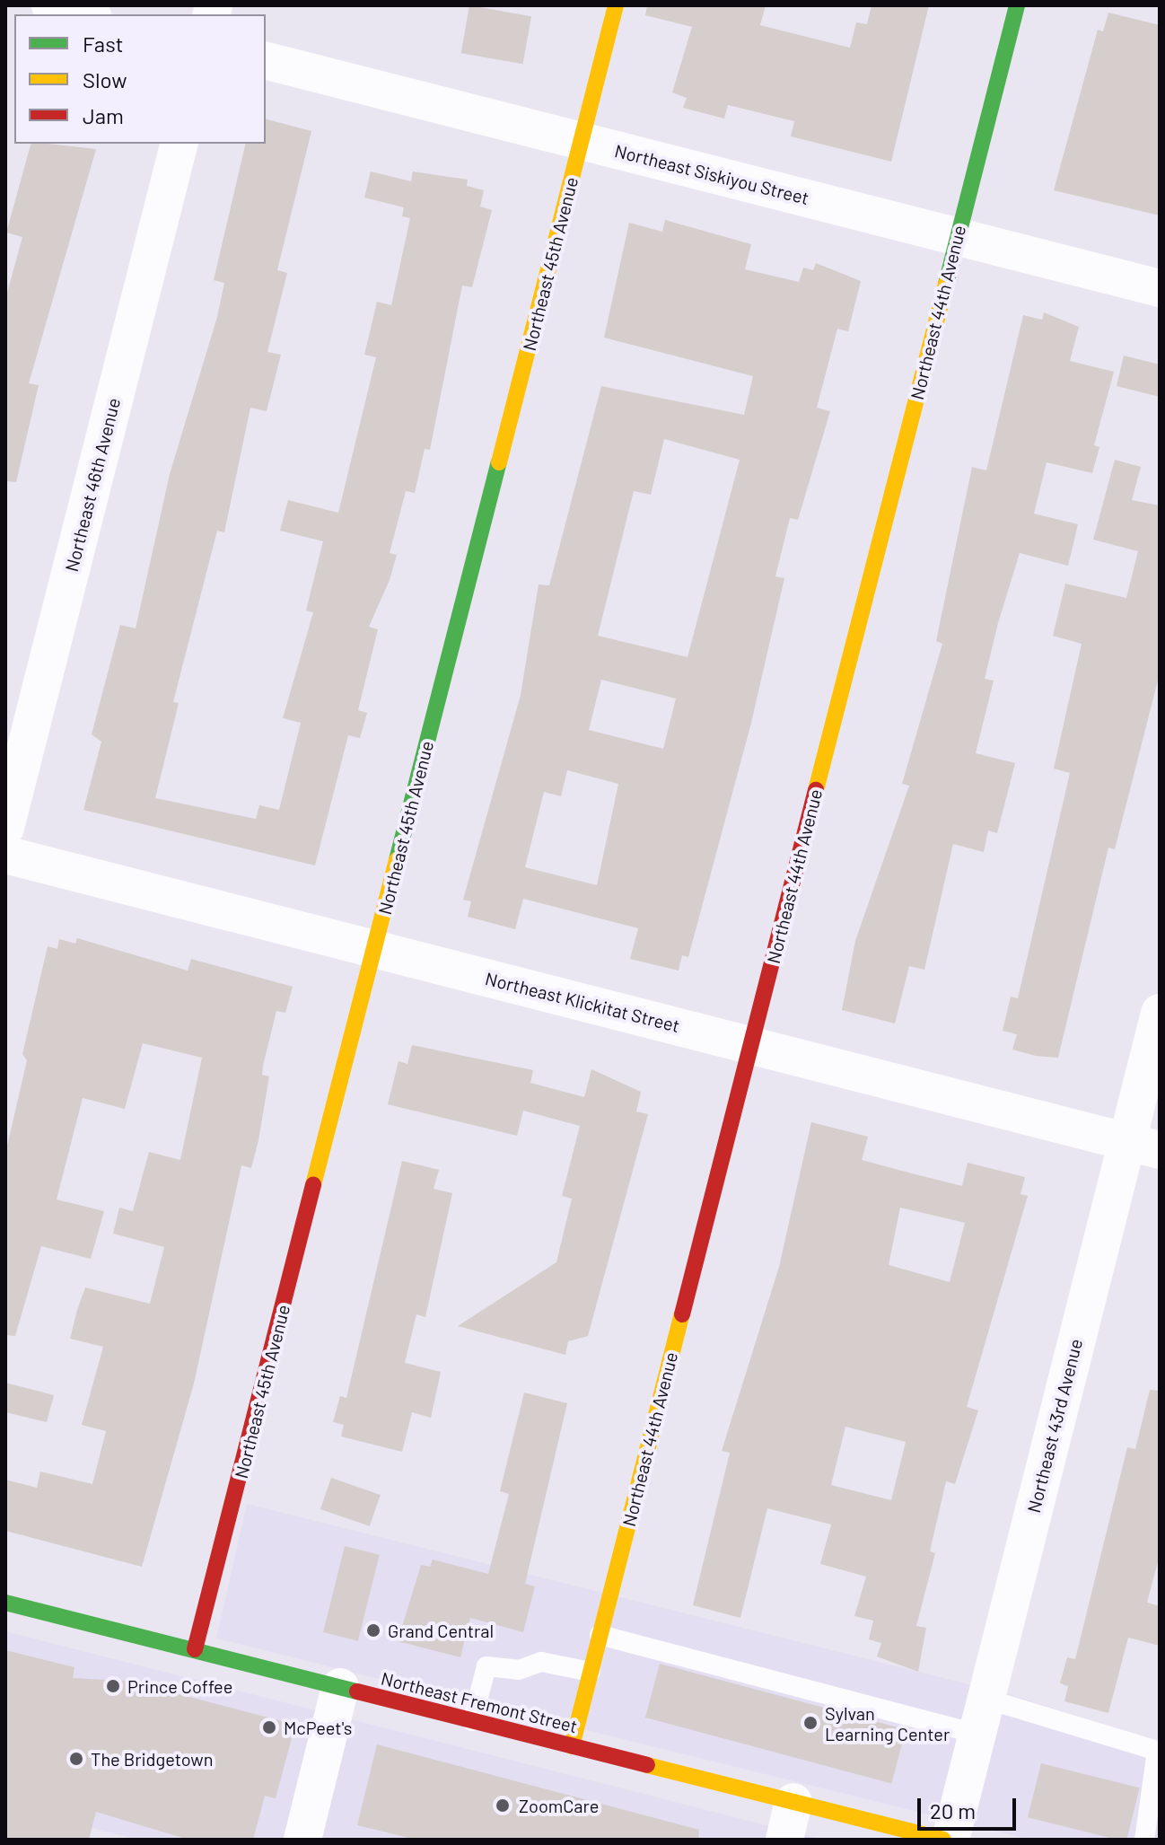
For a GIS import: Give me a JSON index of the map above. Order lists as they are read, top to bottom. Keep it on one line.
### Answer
{"streets":{"street":["Northeast Siskiyou Street","Northeast 45th Avenue","Northeast 44th Avenue","Northeast 46th Avenue","Northeast Klickitat Street","Northeast 43rd Avenue","Northeast Fremont Street"]},"crossings":[["Northeast Siskiyou Street","Northeast 45th Avenue"],["Northeast Siskiyou Street","Northeast 44th Avenue"],["Northeast 45th Avenue","Northeast Klickitat Street"],["Northeast 45th Avenue","Northeast Fremont Street"],["Northeast 44th Avenue","Northeast Klickitat Street"],["Northeast 44th Avenue","Northeast Fremont Street"],["Northeast Klickitat Street","Northeast 43rd Avenue"]],"places":["Grand Central","Prince Coffee","Sylvan Learning Center","McPeet's","The Bridgetown","ZoomCare"],"legend":["Fast","Slow","Jam"],"scale_bar":"20 m"}
